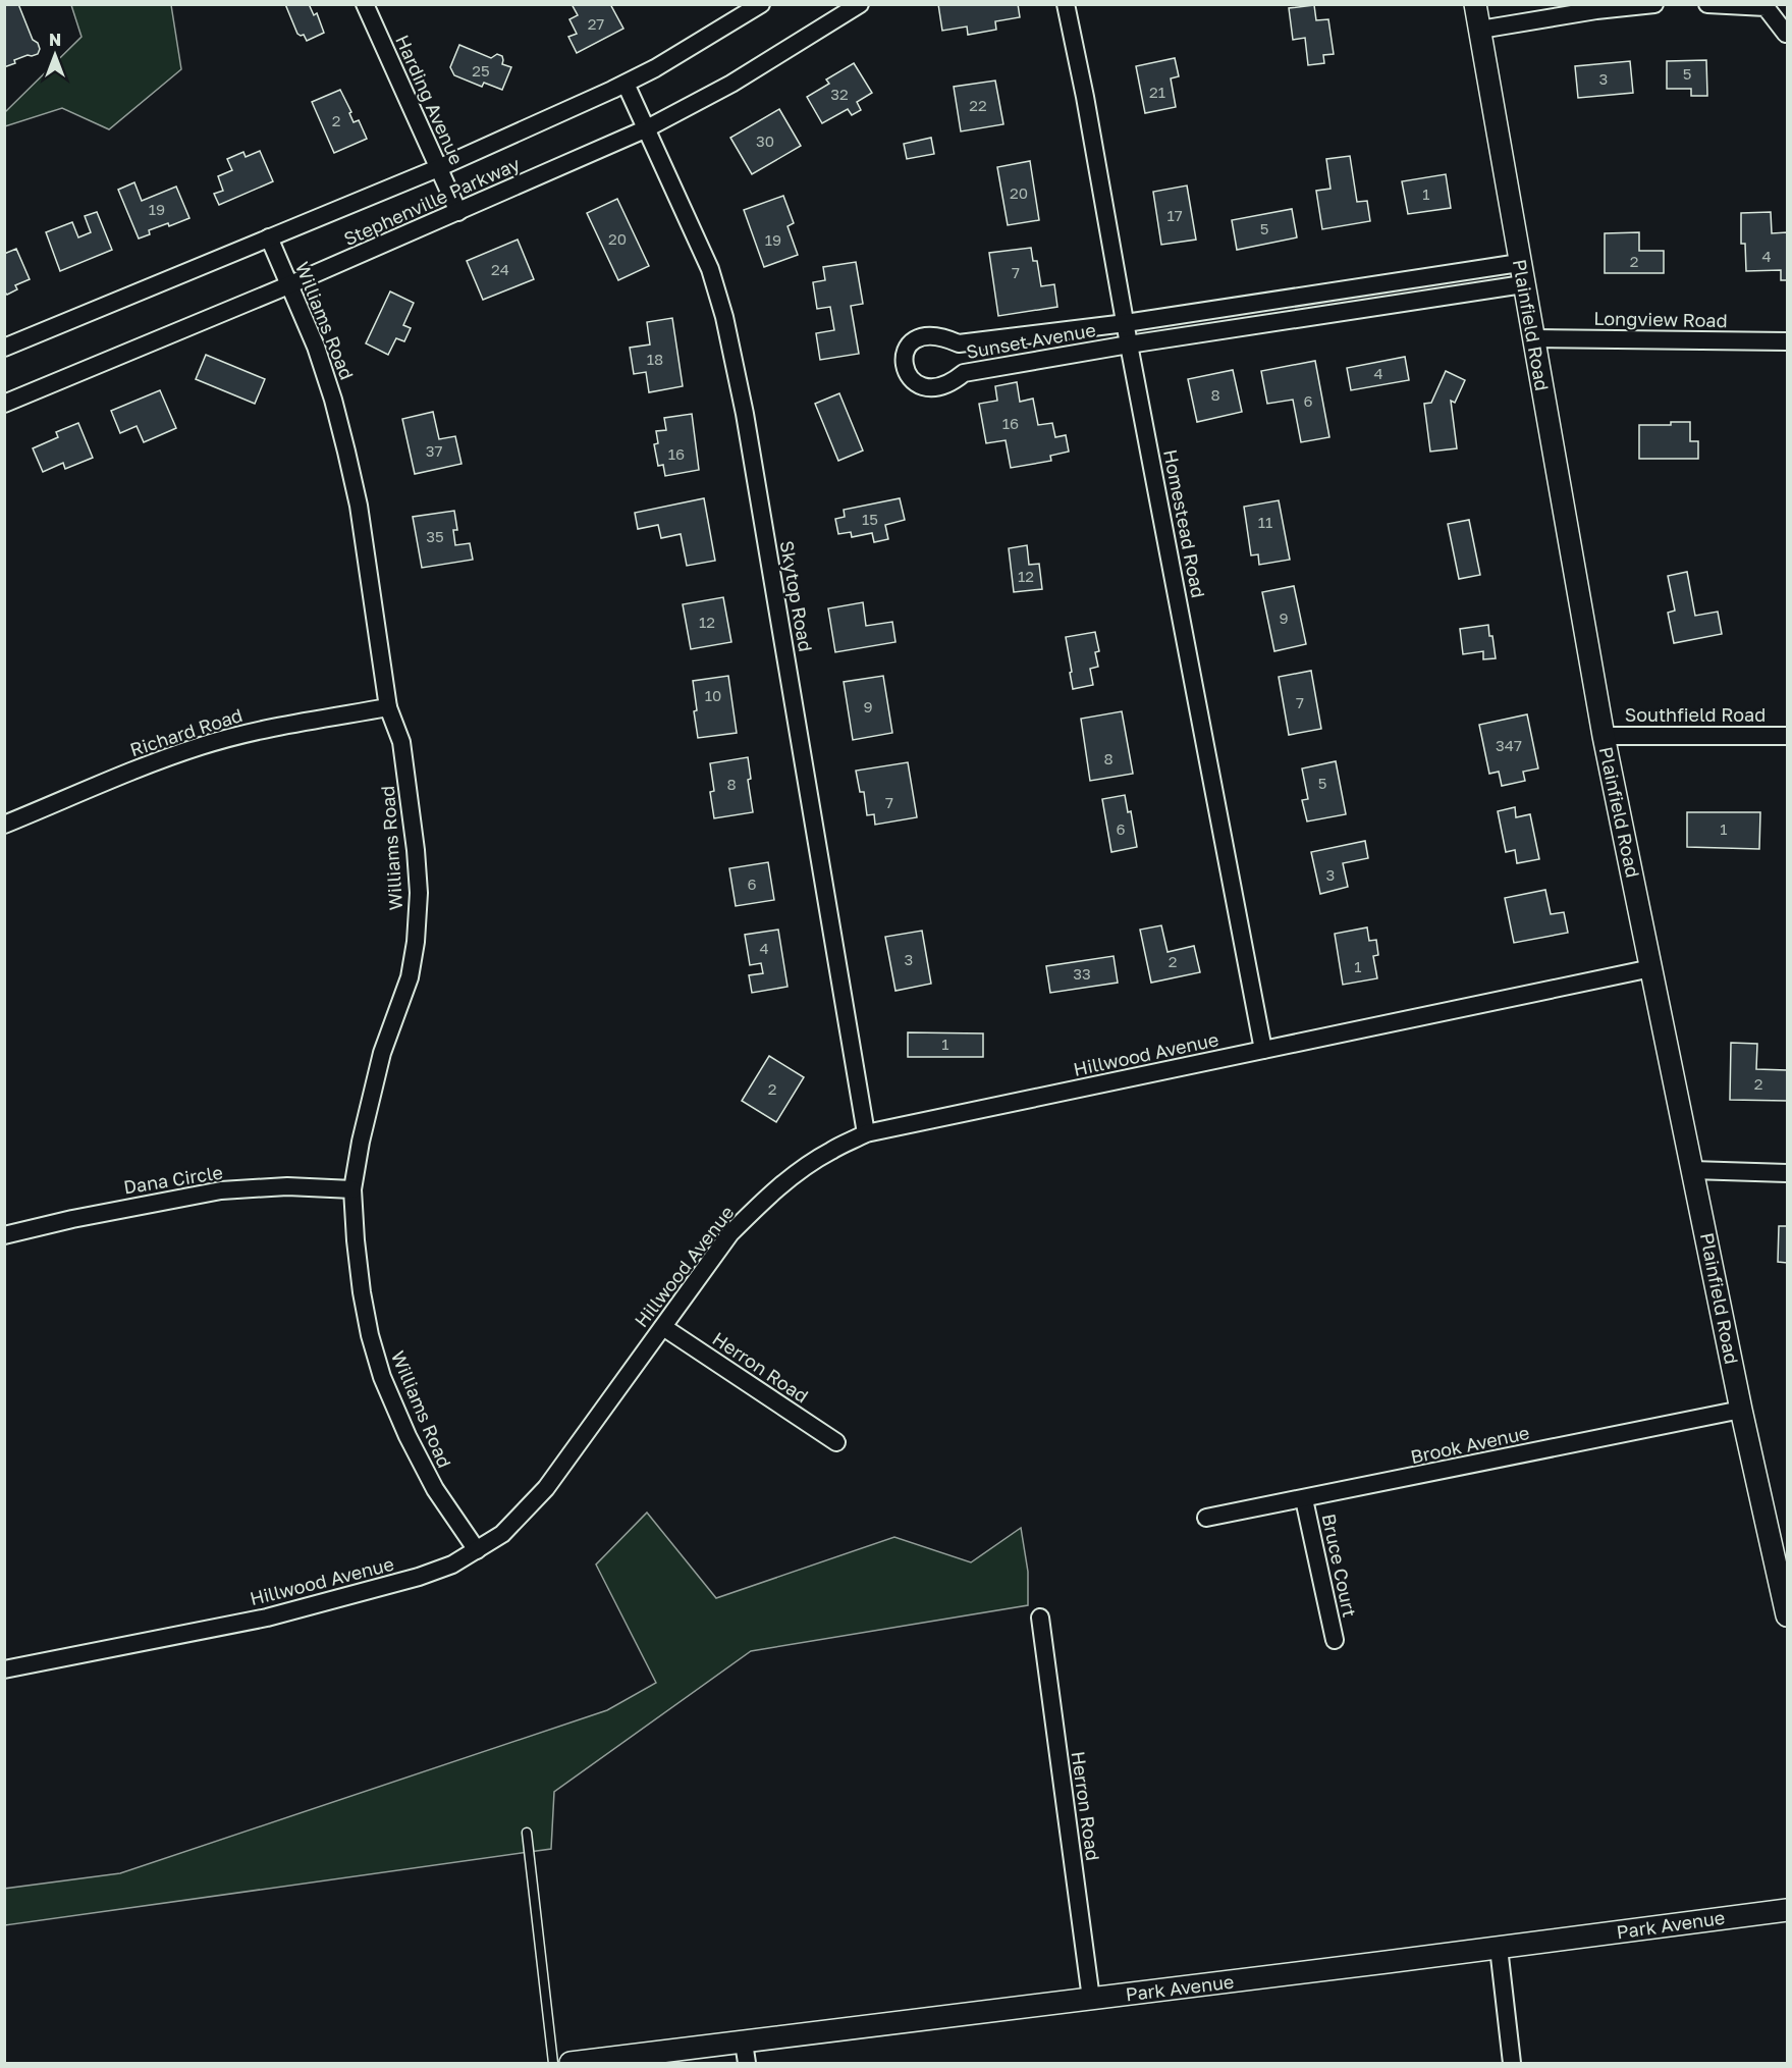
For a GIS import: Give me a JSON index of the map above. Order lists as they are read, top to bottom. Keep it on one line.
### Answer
{"streets":{"street":["Harding Avenue","Stephenville Parkway","Longview Road","Williams Road","Plainfield Road","Sunset Avenue","Homestead Road","Skytop Road","Southfield Road","Richard Road","Hillwood Avenue","Dana Circle","Herron Road","Brook Avenue","Bruce Court","Park Avenue"]},"crossings":[["Harding Avenue","Stephenville Parkway"],["Stephenville Parkway","Williams Road"],["Stephenville Parkway","Skytop Road"],["Longview Road","Plainfield Road"],["Williams Road","Richard Road"],["Williams Road","Hillwood Avenue"],["Williams Road","Dana Circle"],["Plainfield Road","Sunset Avenue"],["Plainfield Road","Southfield Road"],["Plainfield Road","Hillwood Avenue"],["Plainfield Road","Brook Avenue"],["Sunset Avenue","Homestead Road"],["Homestead Road","Hillwood Avenue"],["Skytop Road","Hillwood Avenue"],["Hillwood Avenue","Herron Road"],["Herron Road","Park Avenue"],["Brook Avenue","Bruce Court"]],"house_numbers":["27","25","5","3","21","32","22","2","30","20","1","19","17","5","20","19","4","2","24","7","18","4","8","6","16","37","16","15","11","35","12","9","12","10","7","9","347","8","5","8","7","6","1","3","6","4","3","2","1","33","1","2","2"],"north":"top"}
